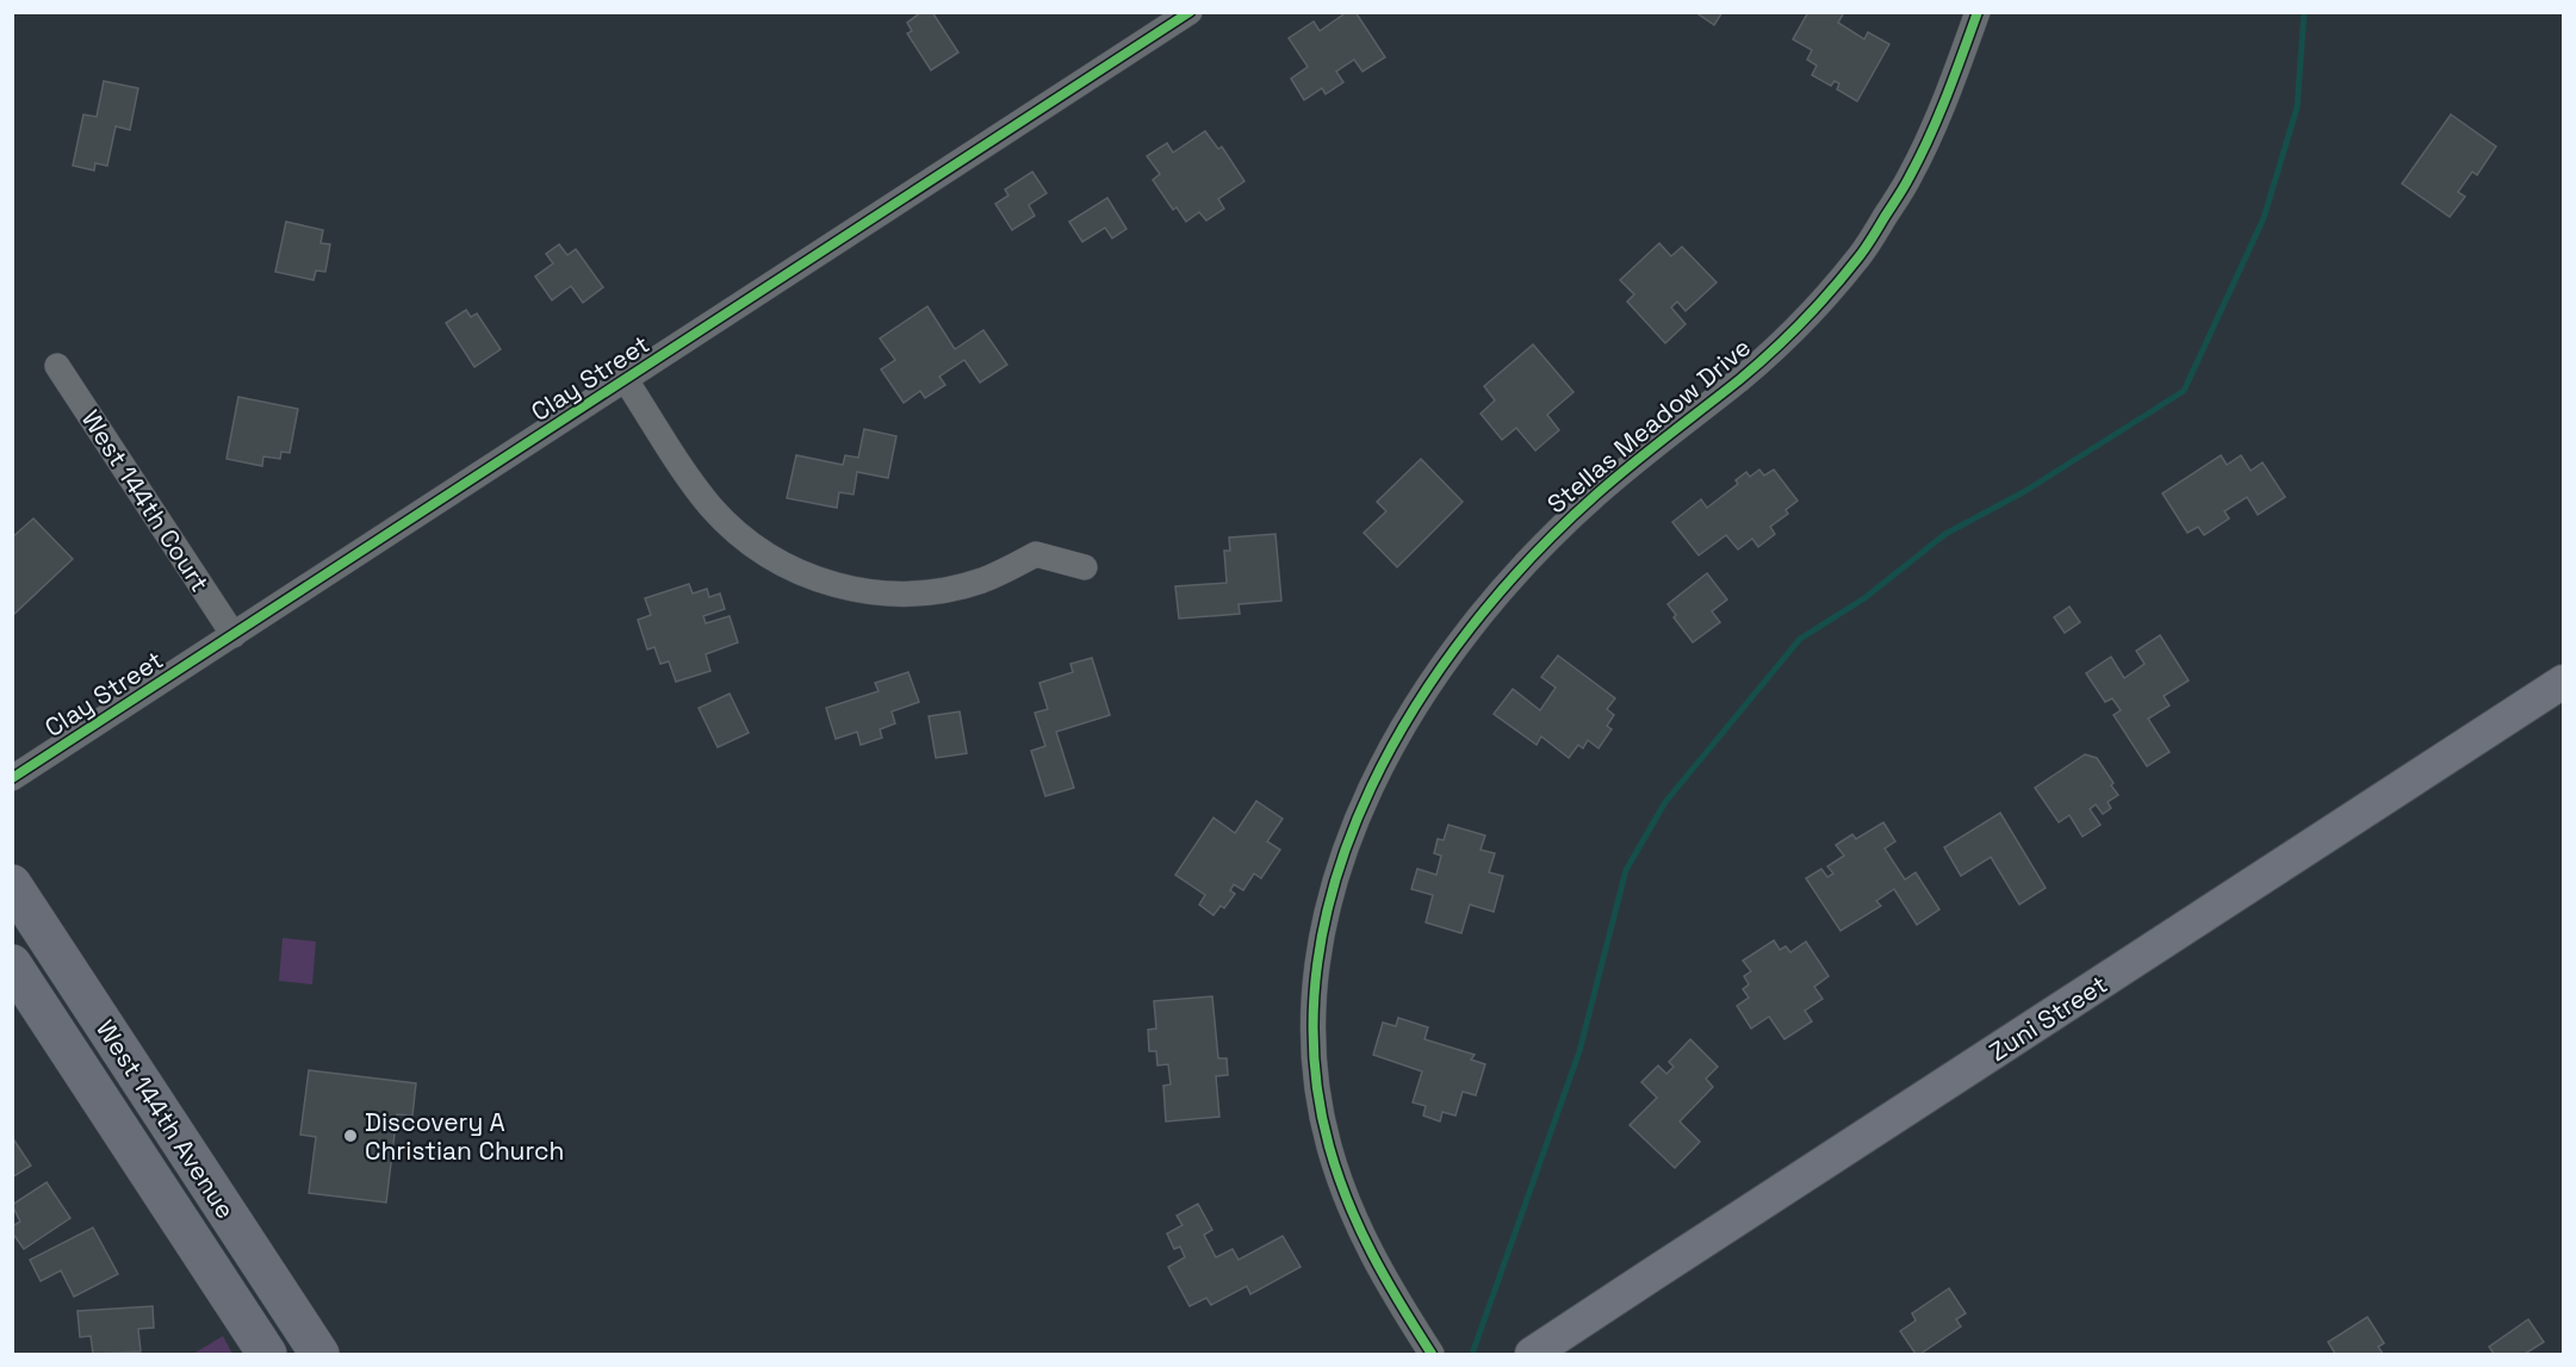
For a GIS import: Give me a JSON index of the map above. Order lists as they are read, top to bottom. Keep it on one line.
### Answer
{"streets":{"main road":["West 144th Avenue"],"street":["Clay Street","Stellas Meadow Drive","West 144th Court","Zuni Street"]},"crossings":[["Clay Street","West 144th Court"]],"places":["Discovery A Christian Church"]}
